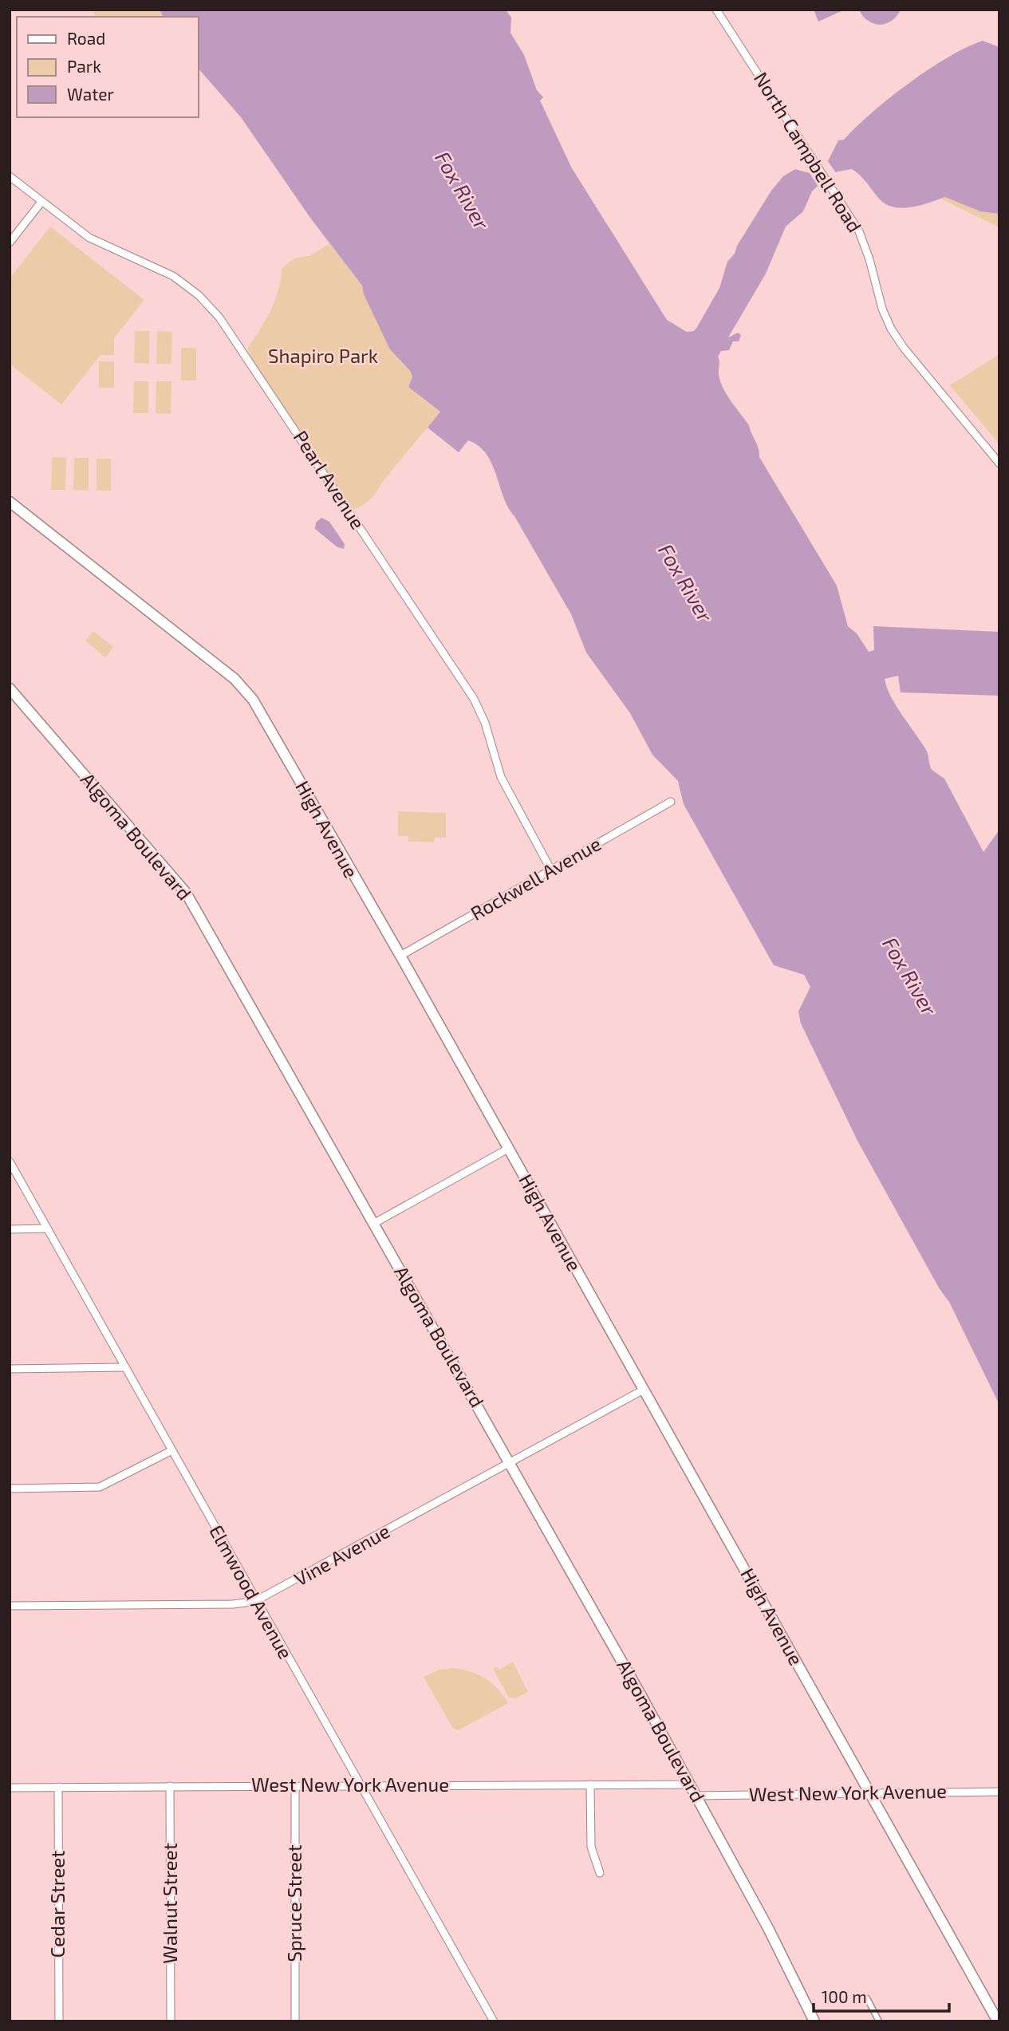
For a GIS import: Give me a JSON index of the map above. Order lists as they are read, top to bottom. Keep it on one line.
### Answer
{"streets":{"main road":["High Avenue","Algoma Boulevard"],"street":["North Campbell Road","Pearl Avenue","Rockwell Avenue","Vine Avenue","Elmwood Avenue","West New York Avenue","Walnut Street","Spruce Street","Cedar Street"]},"crossings":[["Pearl Avenue","Rockwell Avenue"],["High Avenue","Rockwell Avenue"],["High Avenue","Vine Avenue"],["High Avenue","West New York Avenue"],["Algoma Boulevard","Vine Avenue"],["Algoma Boulevard","West New York Avenue"],["Vine Avenue","Elmwood Avenue"],["Elmwood Avenue","West New York Avenue"],["West New York Avenue","Walnut Street"],["West New York Avenue","Spruce Street"],["West New York Avenue","Cedar Street"]],"water":["Fox River"],"parks":["Shapiro Park"],"legend":["Road","Park","Water"],"scale_bar":"100 m"}
